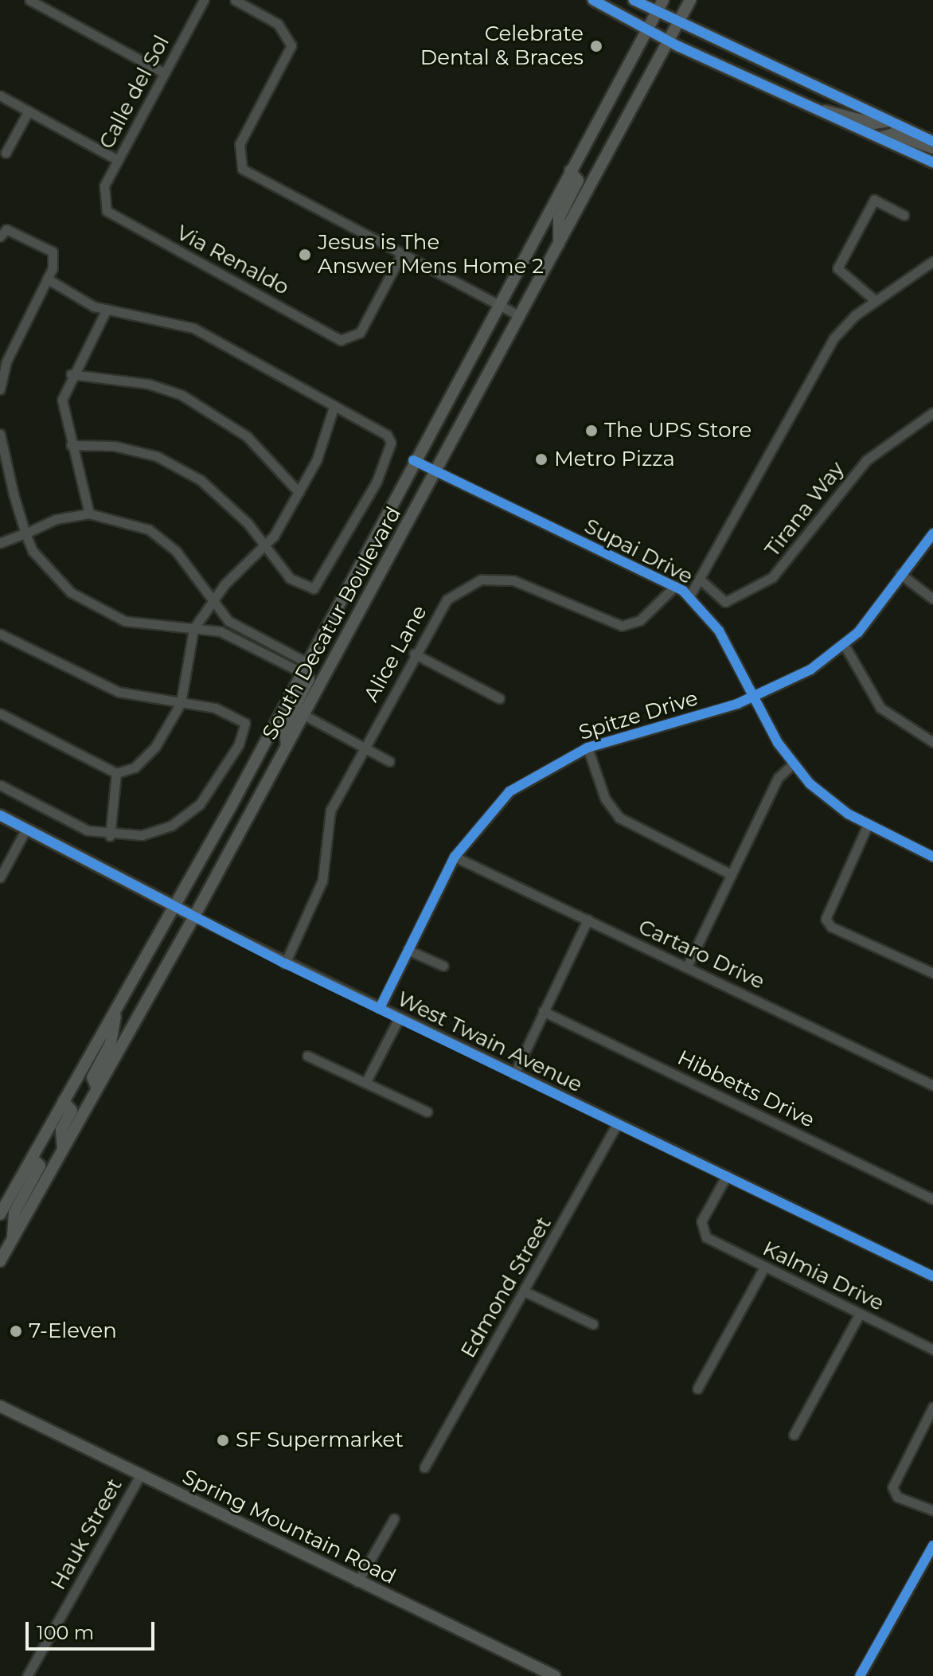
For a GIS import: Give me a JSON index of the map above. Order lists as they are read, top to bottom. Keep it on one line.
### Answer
{"streets":{"main road":["South Decatur Boulevard","West Twain Avenue","Spring Mountain Road"],"street":["Calle del Sol","Via Renaldo","Tirana Way","Supai Drive","Alice Lane","Spitze Drive","Cartaro Drive","Hibbetts Drive","Kalmia Drive","Edmond Street","Hauk Street"]},"crossings":[["Calle del Sol","Via Renaldo"],["Supai Drive","South Decatur Boulevard"],["Supai Drive","Alice Lane"],["Supai Drive","Spitze Drive"],["South Decatur Boulevard","West Twain Avenue"],["Alice Lane","West Twain Avenue"],["Spitze Drive","Cartaro Drive"],["Spitze Drive","West Twain Avenue"],["West Twain Avenue","Kalmia Drive"],["West Twain Avenue","Edmond Street"],["Spring Mountain Road","Hauk Street"]],"places":["Celebrate Dental & Braces","Jesus is The Answer Mens Home 2","The UPS Store","Metro Pizza","7-Eleven","SF Supermarket"],"scale_bar":"100 m"}
